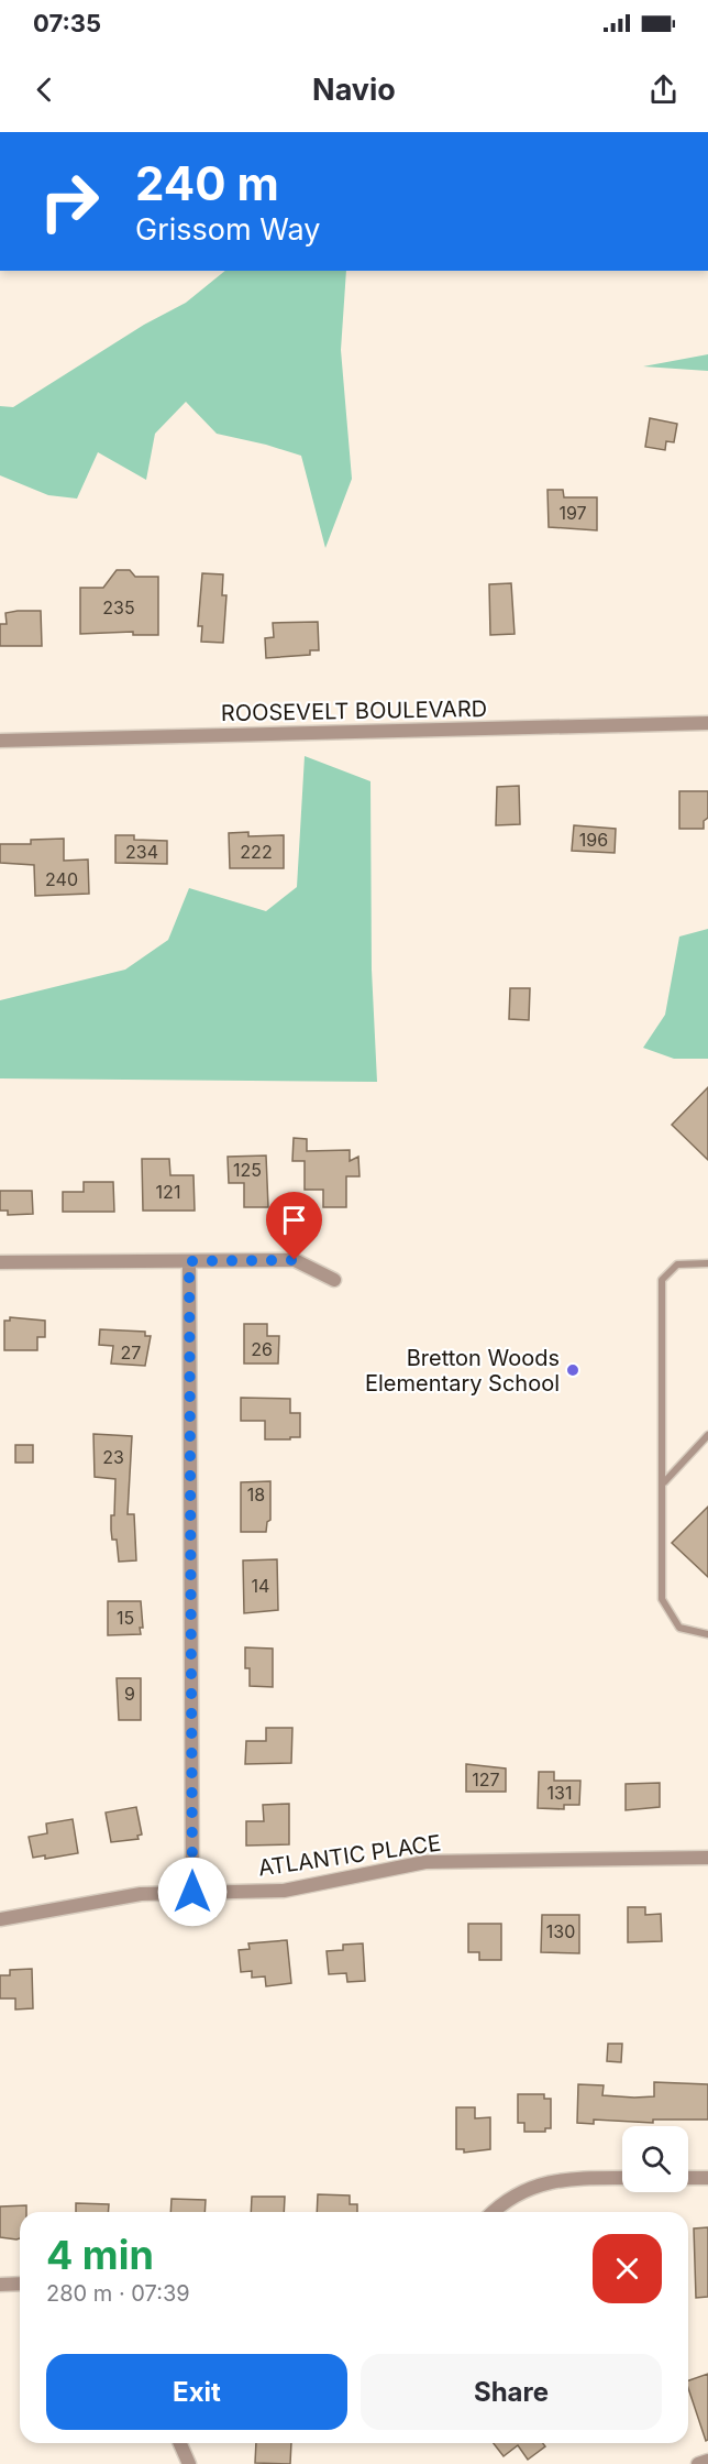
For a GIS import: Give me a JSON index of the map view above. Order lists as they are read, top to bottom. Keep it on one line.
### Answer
{"streets":{"street":["ROOSEVELT BOULEVARD","ATLANTIC PLACE"]},"places":["Bretton Woods Elementary School"],"house_numbers":["197","235","196","234","222","240","125","121","26","27","23","18","14","15","9","127","131","130"],"page":{"status":"07:35","header":"Navio","turn":["240 m","Grissom Way"],"heading":["4 min","280 m · 07:39"],"buttons":["Exit","Share"]}}
